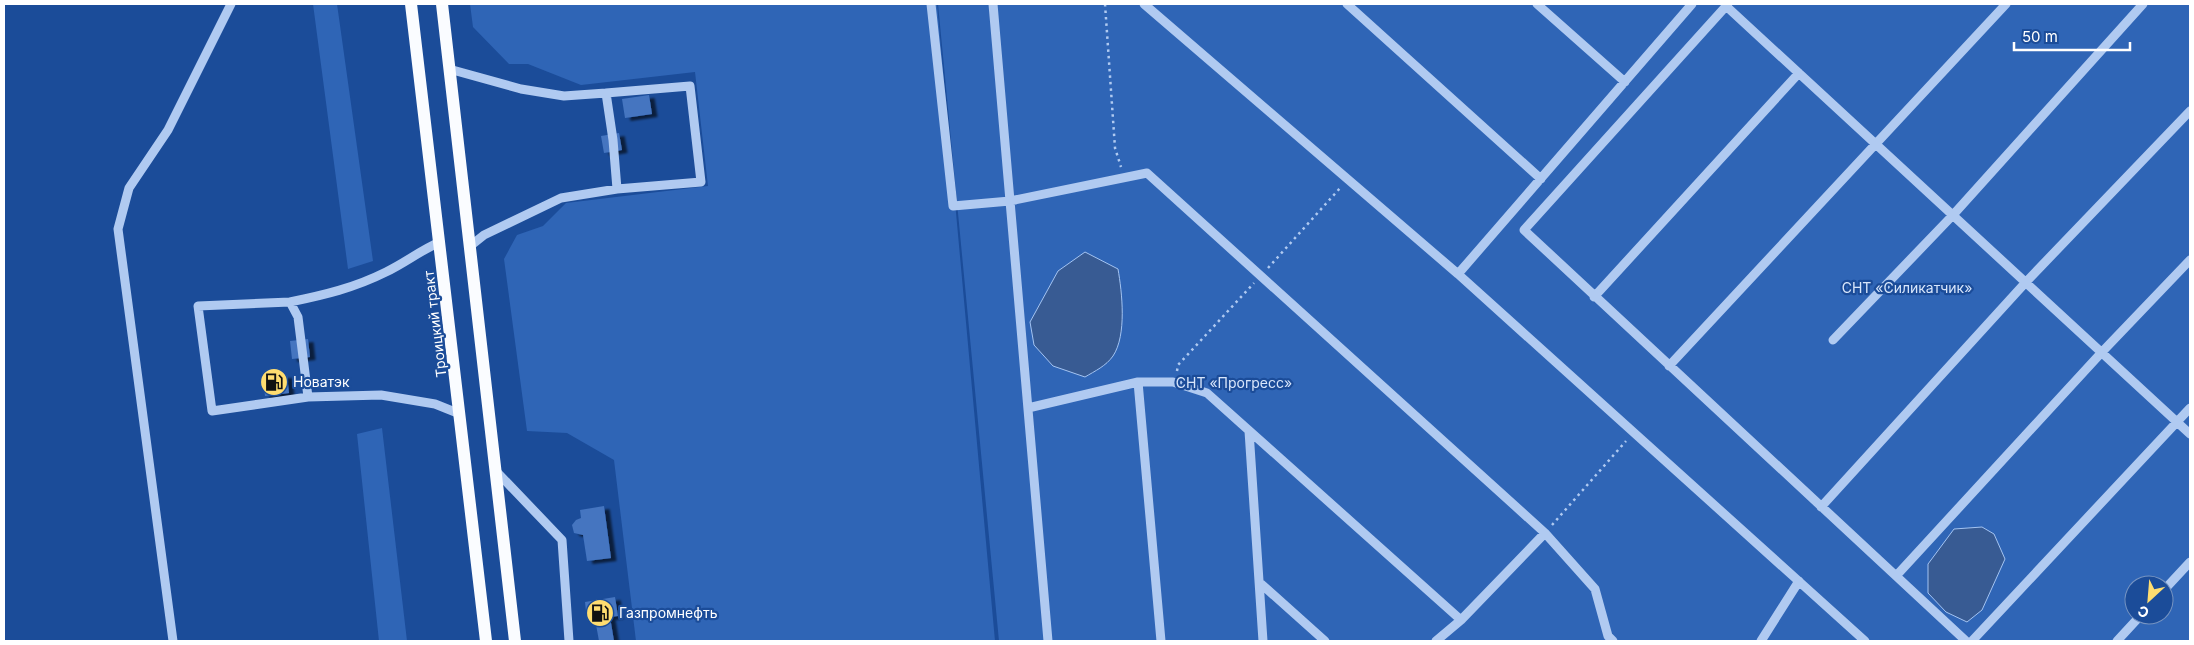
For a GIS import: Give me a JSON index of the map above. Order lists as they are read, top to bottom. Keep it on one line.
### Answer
{"streets":{"main road":["Троицкий тракт"]},"parks":["СНТ «Силикатчик»","СНТ «Прогресс»"],"places":{"fuel station":["Новатэк","Газпромнефть"]},"scale_bar":"50 m","north":"bottom left"}
